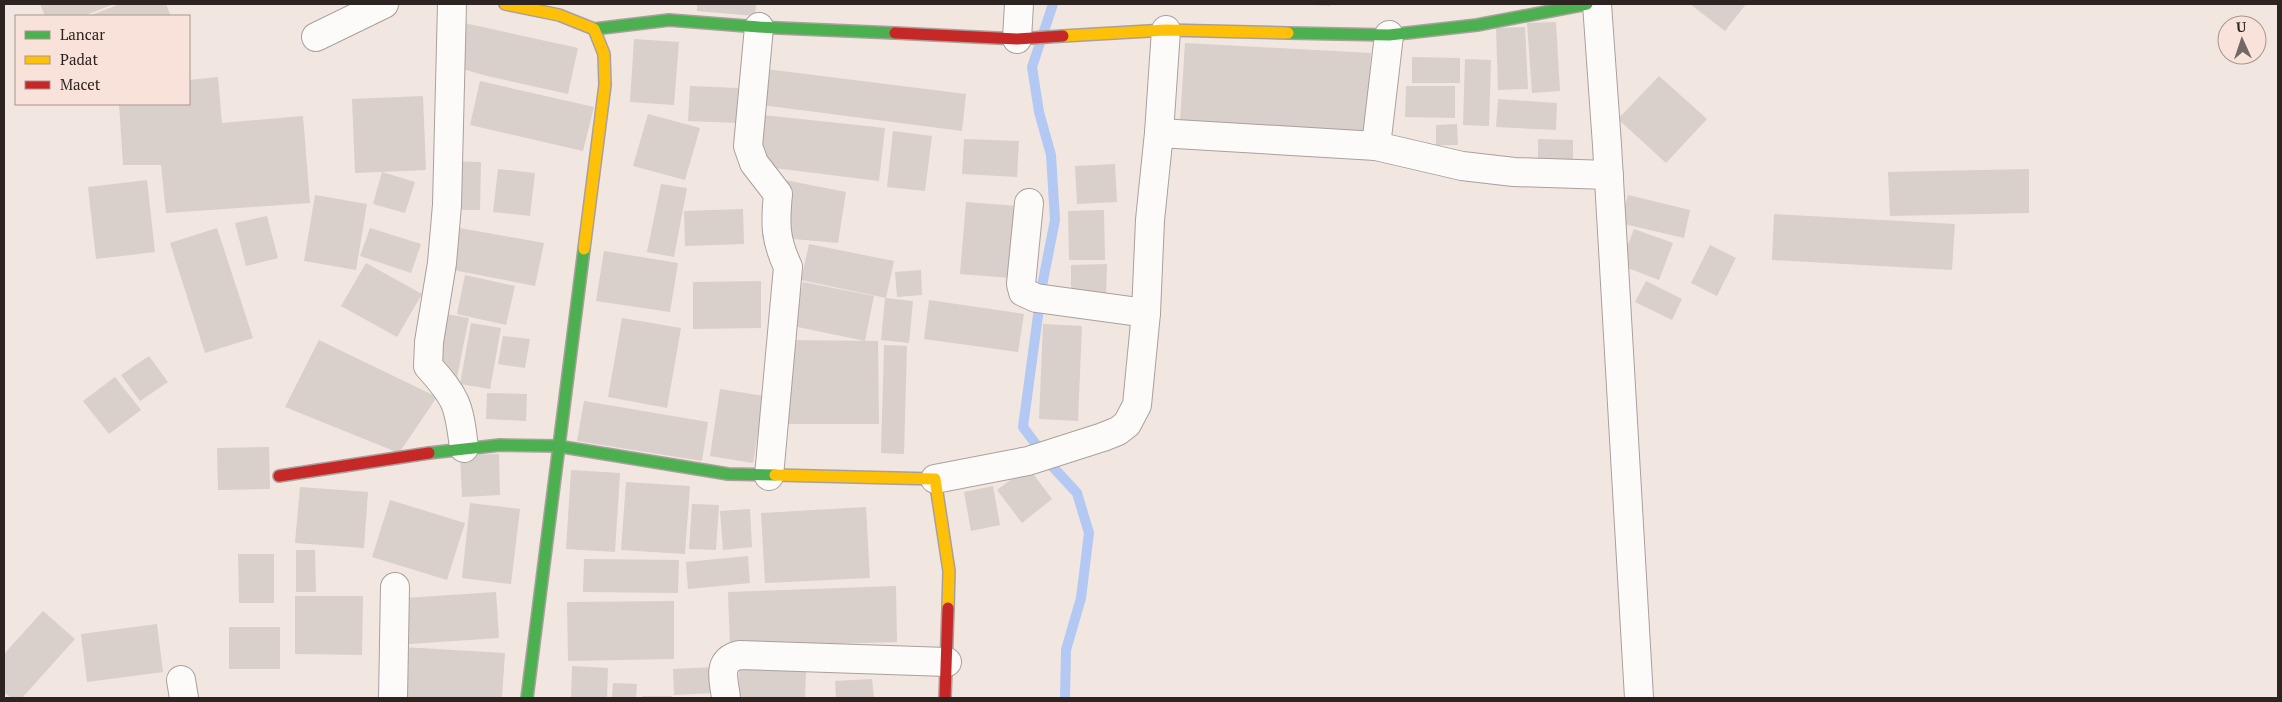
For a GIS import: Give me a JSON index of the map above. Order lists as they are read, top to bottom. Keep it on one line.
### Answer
{"legend":["Lancar","Padat","Macet"],"north":"top"}
